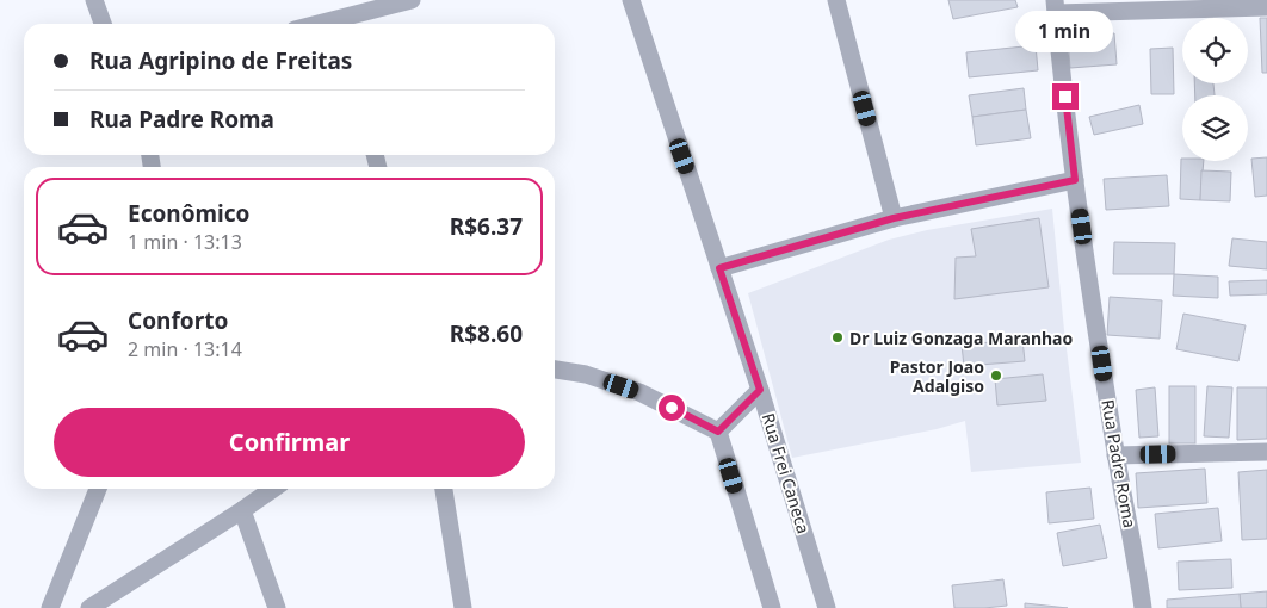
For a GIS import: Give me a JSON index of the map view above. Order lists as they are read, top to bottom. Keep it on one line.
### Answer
{"streets":{"street":["Rua Padre Roma","Rua Frei Caneca"]},"places":["Dr Luiz Gonzaga Maranhao","Pastor Joao Adalgiso"],"page":{"bubble":"1 min","banner":["Rua Agripino de Freitas","Rua Padre Roma"],"list":[{"name":"Econômico","note":"1 min · 13:13","value":"R$6.37"},{"name":"Conforto","note":"2 min · 13:14","value":"R$8.60"}],"buttons":"Confirmar"}}
